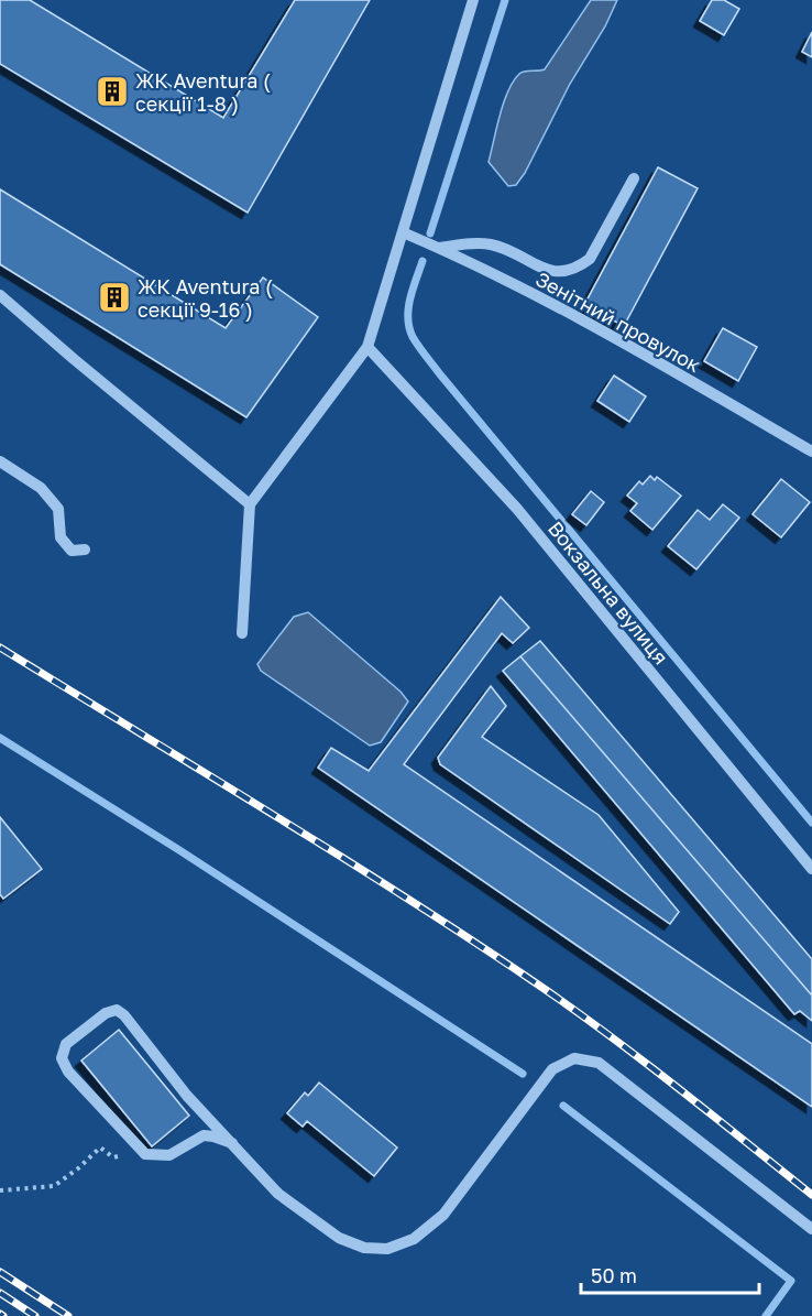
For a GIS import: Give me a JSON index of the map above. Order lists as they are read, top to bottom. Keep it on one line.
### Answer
{"streets":{"street":["Зенітний провулок","Вокзальна вулиця"]},"places":{"building":["ЖК Aventura ( секції 1-8 )","ЖК Aventura ( секції 9-16 )"]},"scale_bar":"50 m"}
